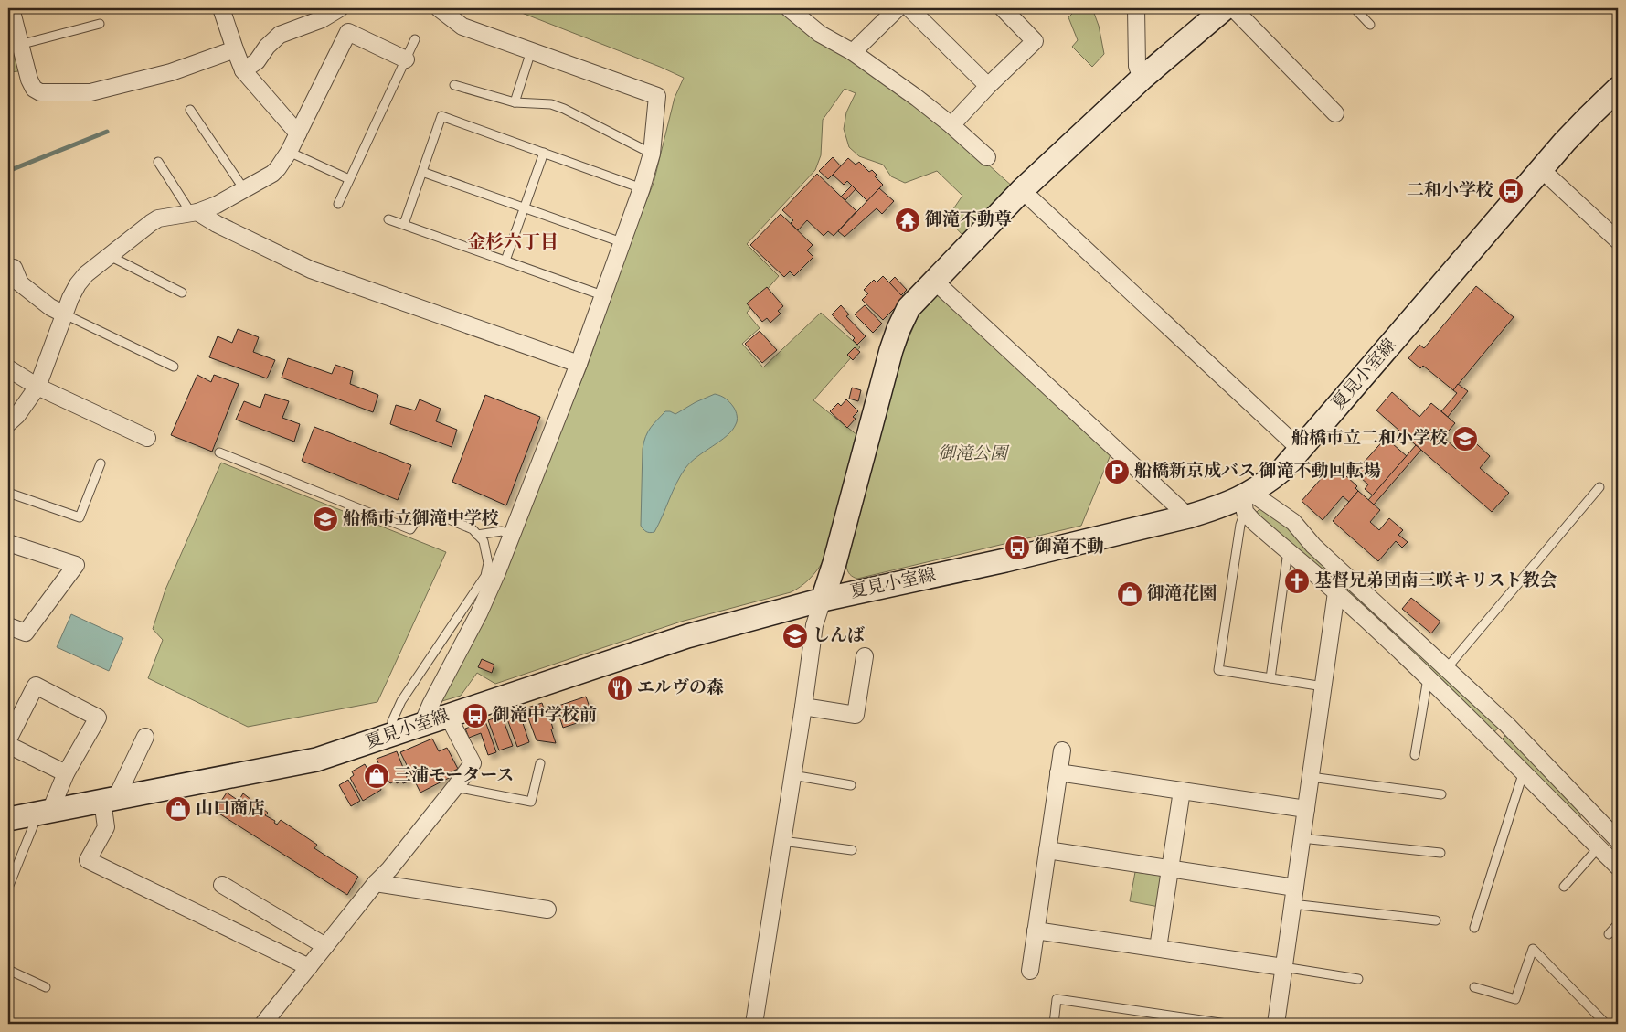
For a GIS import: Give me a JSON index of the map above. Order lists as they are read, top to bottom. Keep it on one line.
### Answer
{"streets":{"main road":["夏見小室線"]},"districts":["金杉六丁目"],"parks":["御滝公園"],"places":{"bus stop":["二和小学校","御滝不動","御滝中学校前"],"temple":["御滝不動尊"],"school or university":["船橋市立二和小学校","船橋市立御滝中学校","しんば"],"parking":["船橋新京成バス 御滝不動回転場"],"church":["基督兄弟団南三咲キリスト教会"],"shop":["御滝花園","三浦モータース","山口商店"],"restaurant":["エルヴの森"]}}
